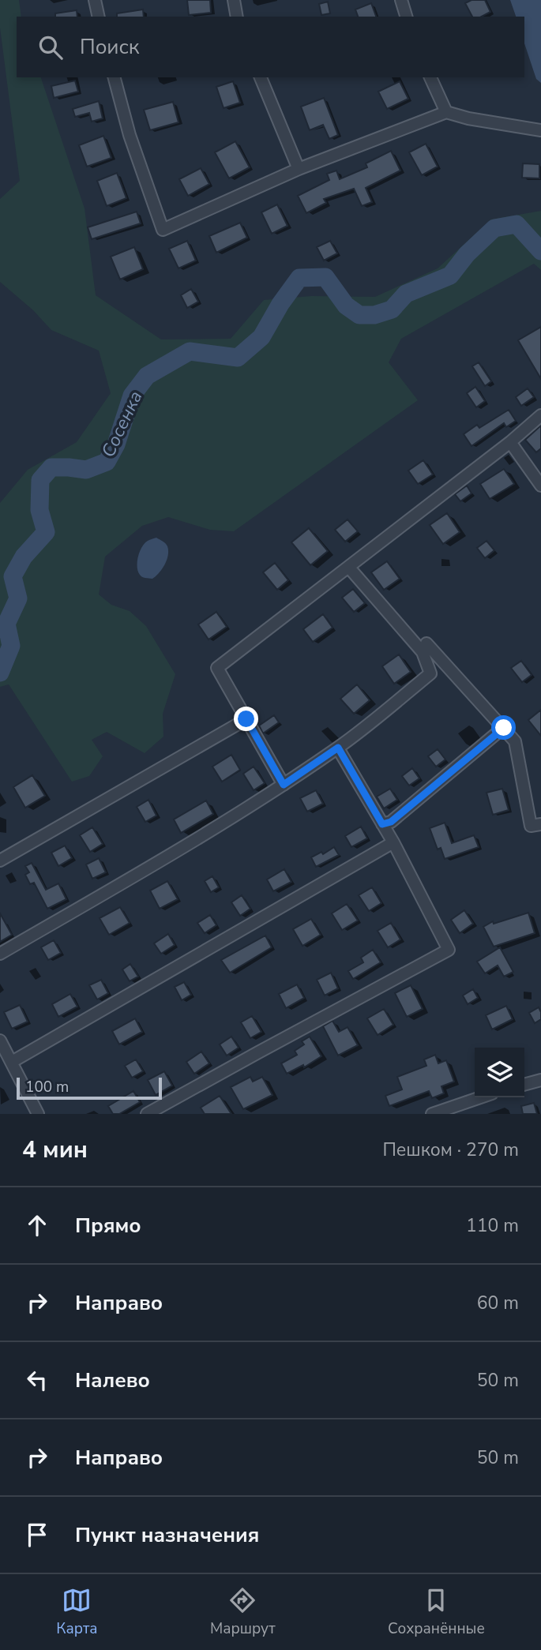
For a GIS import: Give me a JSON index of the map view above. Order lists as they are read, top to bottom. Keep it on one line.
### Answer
{"water":["Сосенка"],"scale_bar":"100 m","page":{"search":"Поиск","scale":"100 m","heading":["4 мин","Пешком · 270 m"],"list":[["Прямо","110 m"],["Направо","60 m"],["Налево","50 m"],["Направо","50 m"],"Пункт назначения"],"nav":["Карта","Маршрут","Сохранённые"]}}
